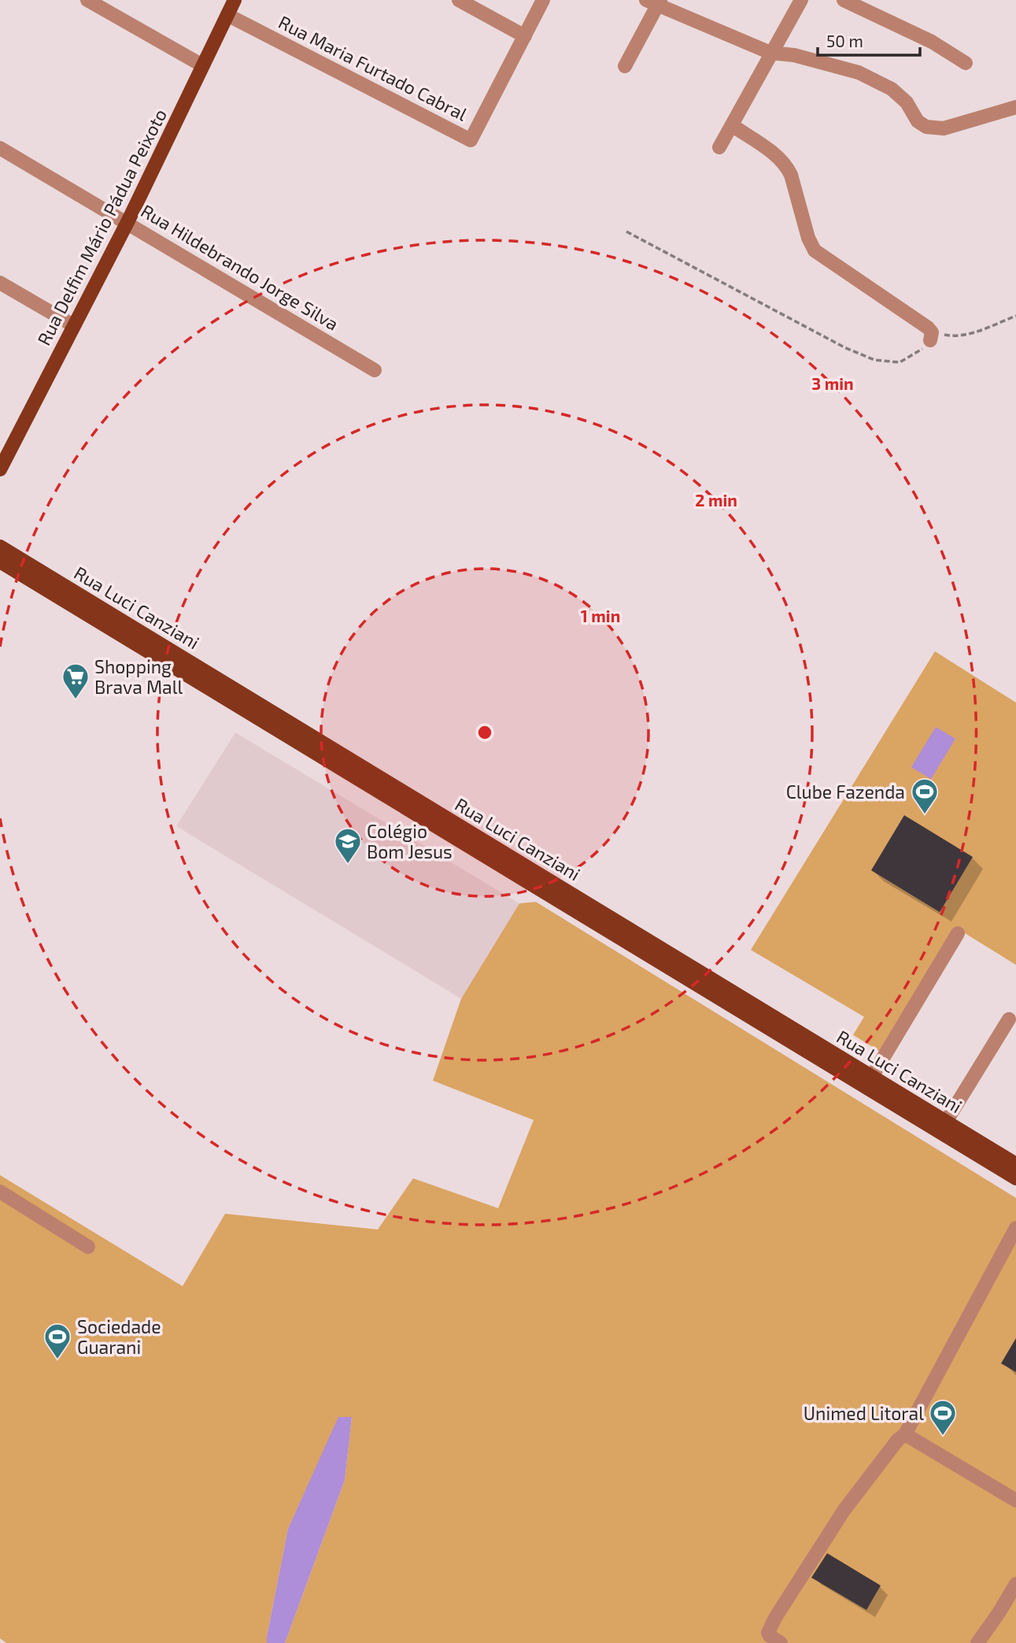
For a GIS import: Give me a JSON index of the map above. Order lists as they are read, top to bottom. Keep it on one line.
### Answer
{"streets":{"main road":["Rua Delfim Mário Pádua Peixoto","Rua Luci Canziani"],"street":["Rua Maria Furtado Cabral","Rua Hildebrando Jorge Silva"]},"crossings":[["Rua Maria Furtado Cabral","Rua Delfim Mário Pádua Peixoto"],["Rua Delfim Mário Pádua Peixoto","Rua Hildebrando Jorge Silva"]],"places":{"supermarket":["Shopping Brava Mall"],"sports":["Clube Fazenda","Sociedade Guarani","Unimed Litoral"],"school or university":["Colégio Bom Jesus"]},"scale_bar":"50 m","rings":["3 min","2 min","1 min"]}
